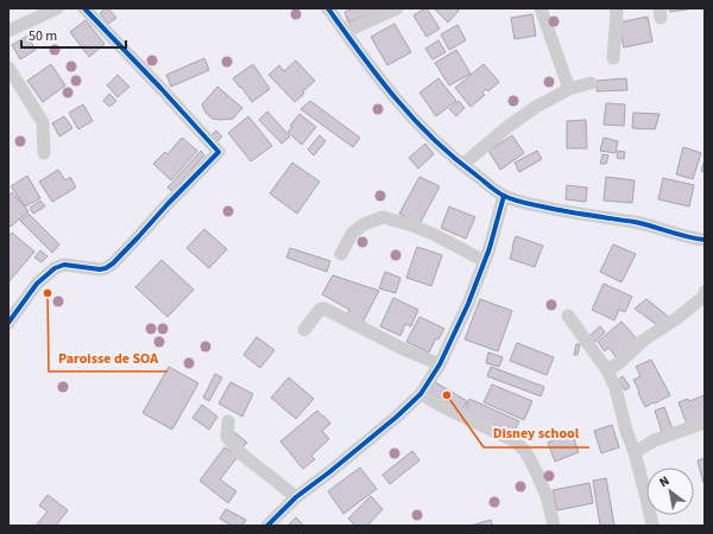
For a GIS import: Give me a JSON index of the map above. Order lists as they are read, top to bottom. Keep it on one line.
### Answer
{"places":["Paroisse de SOA","Disney school"],"scale_bar":"50 m","north":"top left"}
